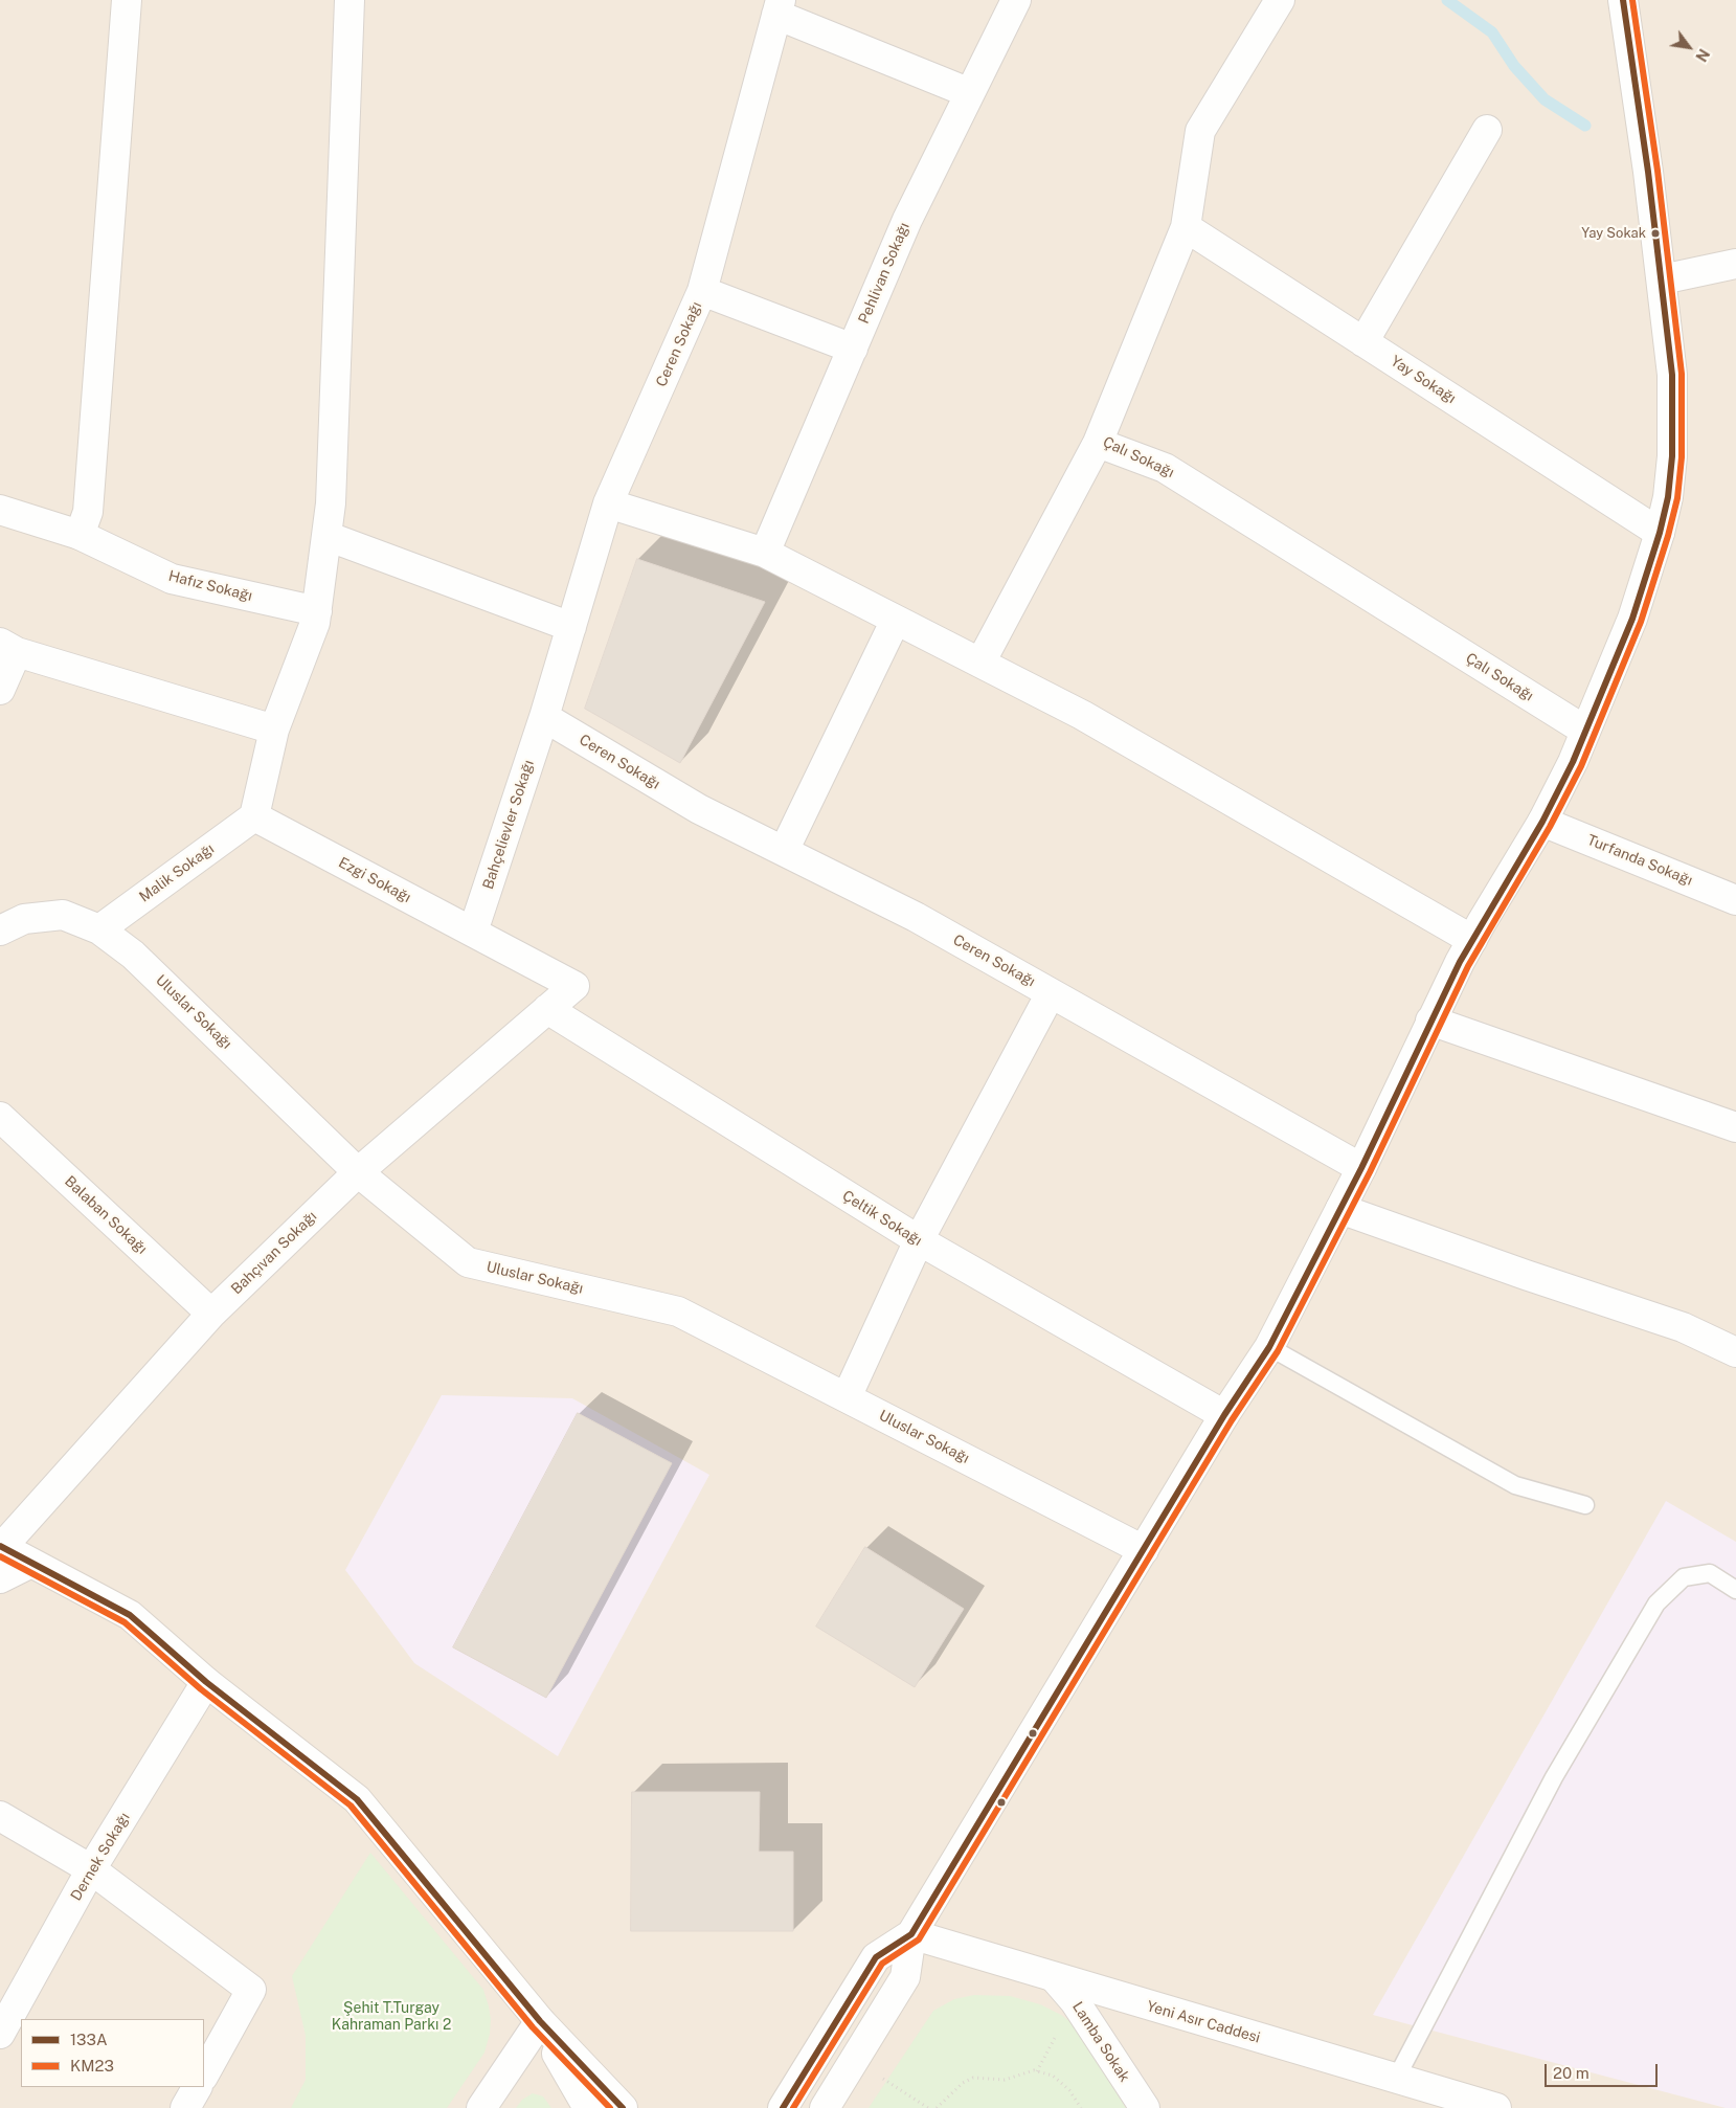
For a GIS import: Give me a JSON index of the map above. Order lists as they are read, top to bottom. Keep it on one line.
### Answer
{"streets":{"street":["Pehlivan Sokağı","Ceren Sokağı","Yay Sokağı","Çalı Sokağı","Hafız Sokağı","Bahçelievler Sokağı","Turfanda Sokağı","Malik Sokağı","Ezgi Sokağı","Uluslar Sokağı","Balaban Sokağı","Çeltik Sokağı","Bahçıvan Sokağı","Dernek Sokağı","Yeni Asır Caddesi","Lamba Sokak"]},"crossings":[["Ceren Sokağı","Bahçelievler Sokağı"],["Yay Sokağı","Çalı Sokağı"],["Bahçelievler Sokağı","Ezgi Sokağı"],["Malik Sokağı","Ezgi Sokağı"],["Malik Sokağı","Uluslar Sokağı"],["Ezgi Sokağı","Bahçıvan Sokağı"],["Uluslar Sokağı","Bahçıvan Sokağı"],["Balaban Sokağı","Bahçıvan Sokağı"],["Çeltik Sokağı","Bahçıvan Sokağı"],["Yeni Asır Caddesi","Lamba Sokak"]],"parks":["Şehit T.Turgay Kahraman Parkı 2"],"places":["Yay Sokak"],"lines":["transit line 133A","transit line KM23"],"legend":["133A","KM23"],"scale_bar":"20 m","north":"bottom right"}
